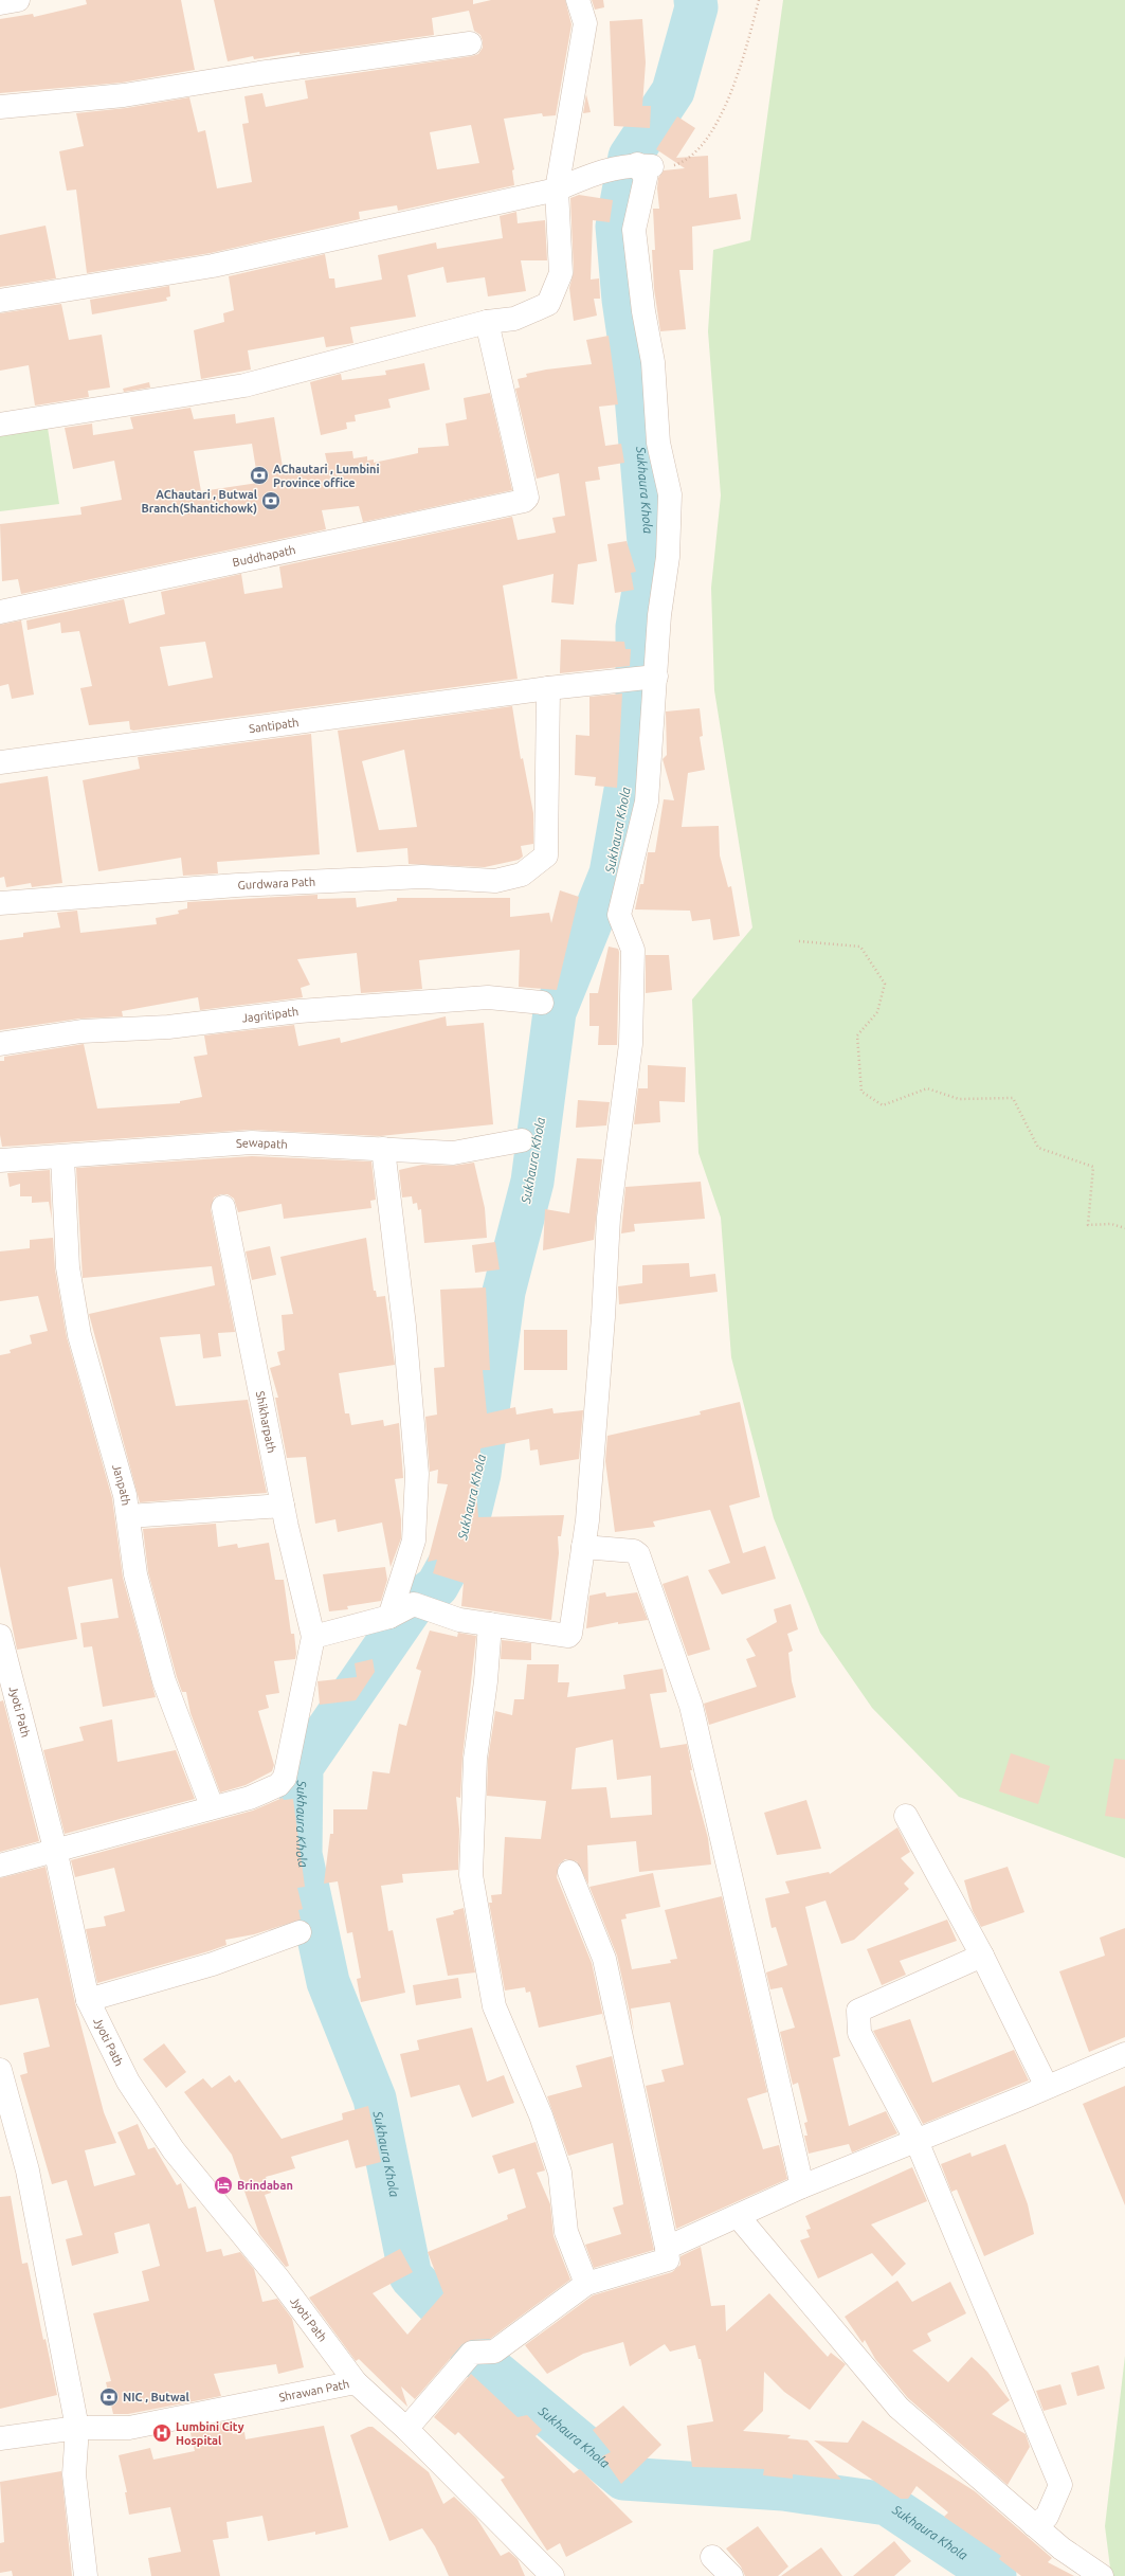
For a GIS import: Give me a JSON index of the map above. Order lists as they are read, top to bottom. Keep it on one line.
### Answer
{"streets":{"street":["Buddhapath","Santipath","Gurdwara Path","Jagritipath","Sewapath","Shikharpath","Janpath","Jyoti Path","Shrawan Path"]},"crossings":[["Santipath","Gurdwara Path"],["Sewapath","Janpath"],["Jyoti Path","Shrawan Path"]],"water":["Sukhaura Khola"],"places":{"bank":["AChautari , Lumbini Province office","AChautari , Butwal Branch(Shantichowk)","NIC , Butwal"],"hotel":["Brindaban"],"hospital":["Lumbini City Hospital"]}}
